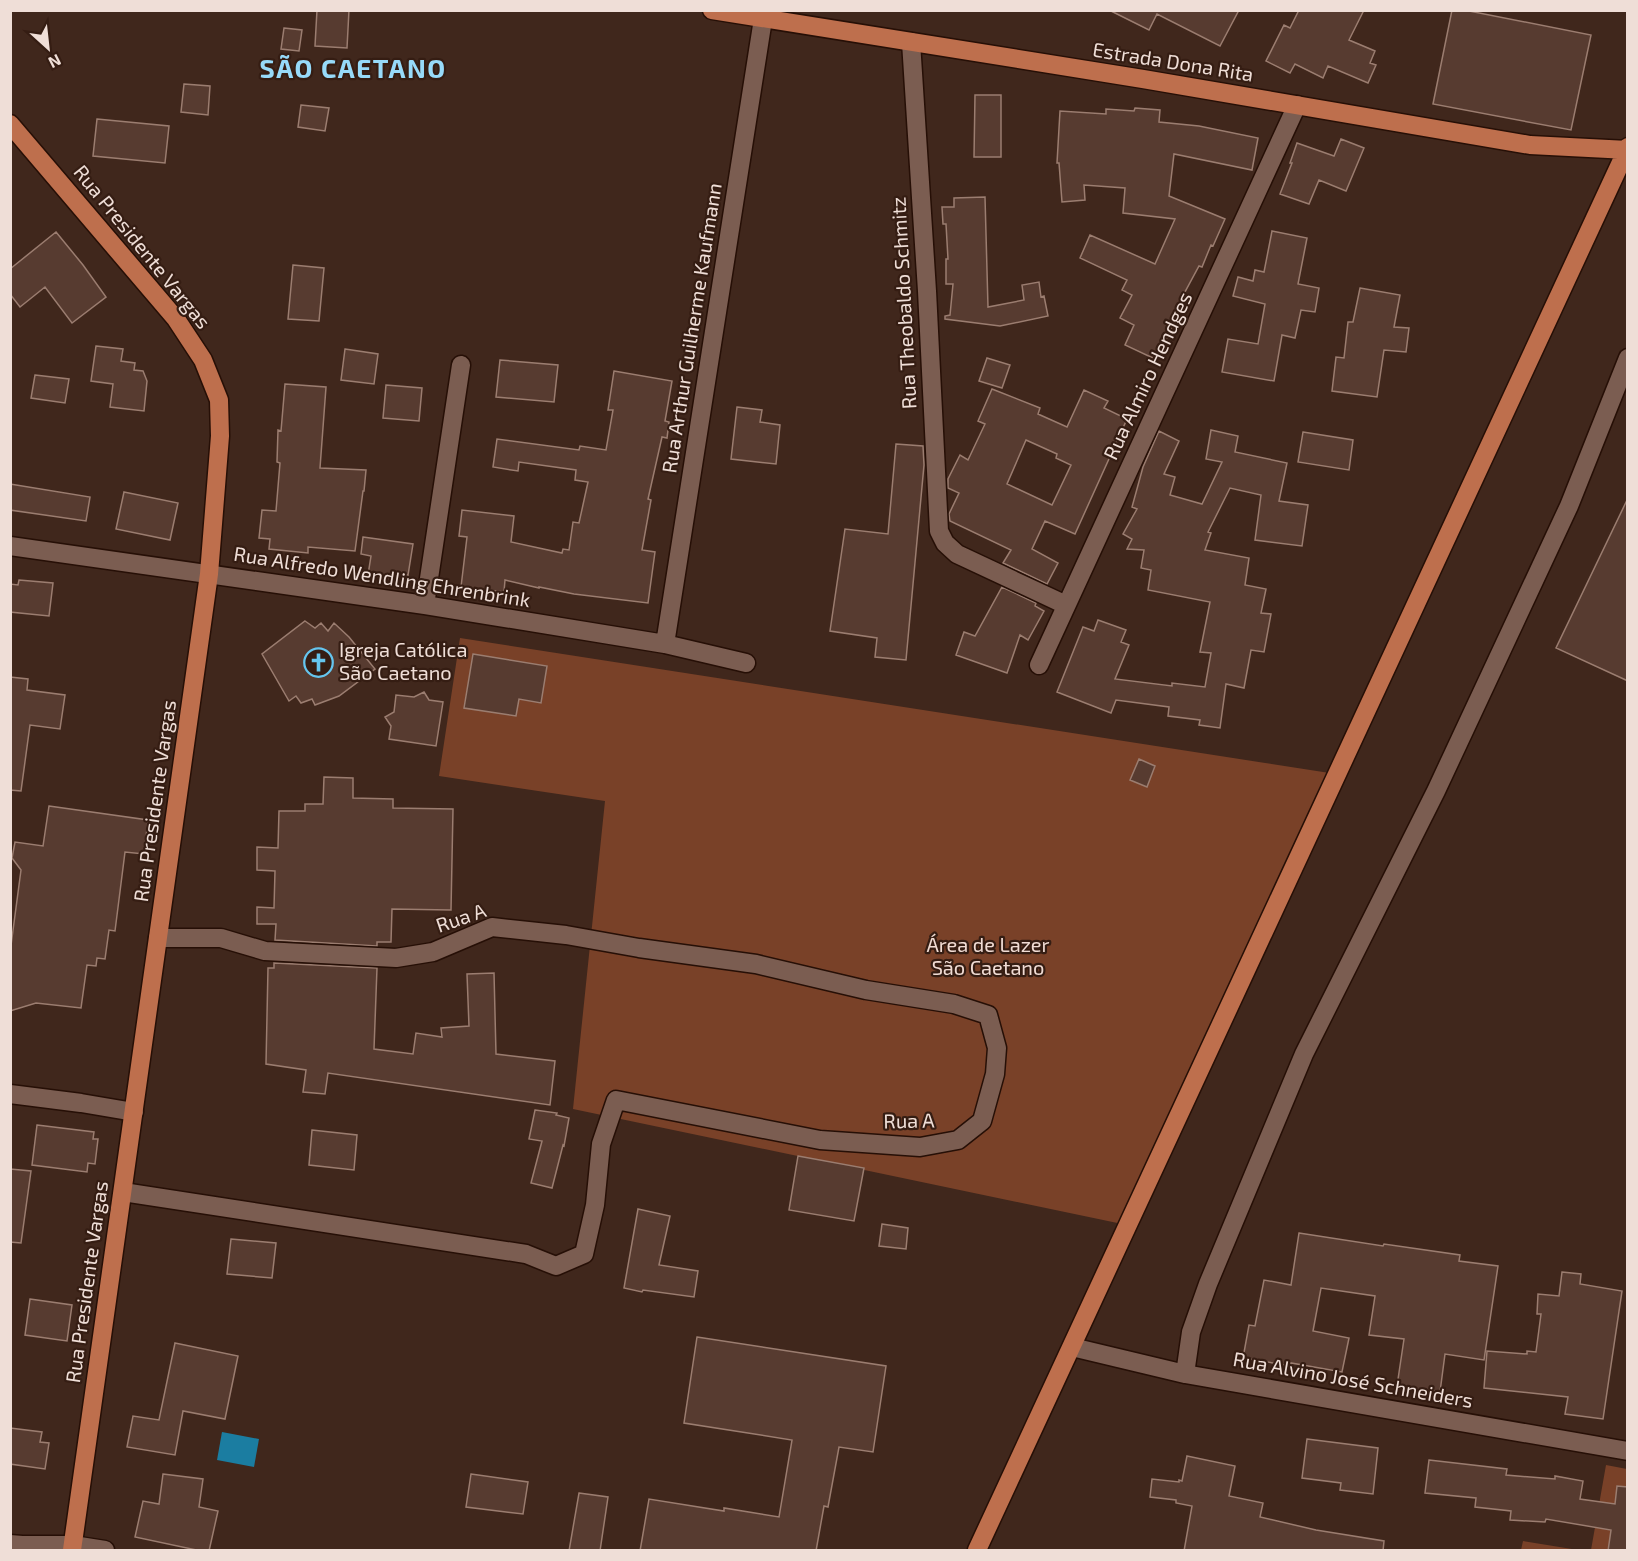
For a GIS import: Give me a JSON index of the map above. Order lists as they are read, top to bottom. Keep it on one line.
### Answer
{"streets":{"main road":["Estrada Dona Rita","Rua Presidente Vargas"],"street":["Rua Theobaldo Schmitz","Rua Arthur Guilherme Kaufmann","Rua Almiro Hendges","Rua Alfredo Wendling Ehrenbrink","Rua A","Rua Alvino José Schneiders"]},"crossings":[["Estrada Dona Rita","Rua Theobaldo Schmitz"],["Estrada Dona Rita","Rua Arthur Guilherme Kaufmann"],["Estrada Dona Rita","Rua Almiro Hendges"],["Rua Presidente Vargas","Rua Alfredo Wendling Ehrenbrink"],["Rua Presidente Vargas","Rua A"],["Rua Theobaldo Schmitz","Rua Almiro Hendges"],["Rua Arthur Guilherme Kaufmann","Rua Alfredo Wendling Ehrenbrink"]],"districts":["SÃO CAETANO"],"parks":["Área de Lazer São Caetano"],"places":{"church":["Igreja Católica São Caetano"]},"north":"bottom right"}
